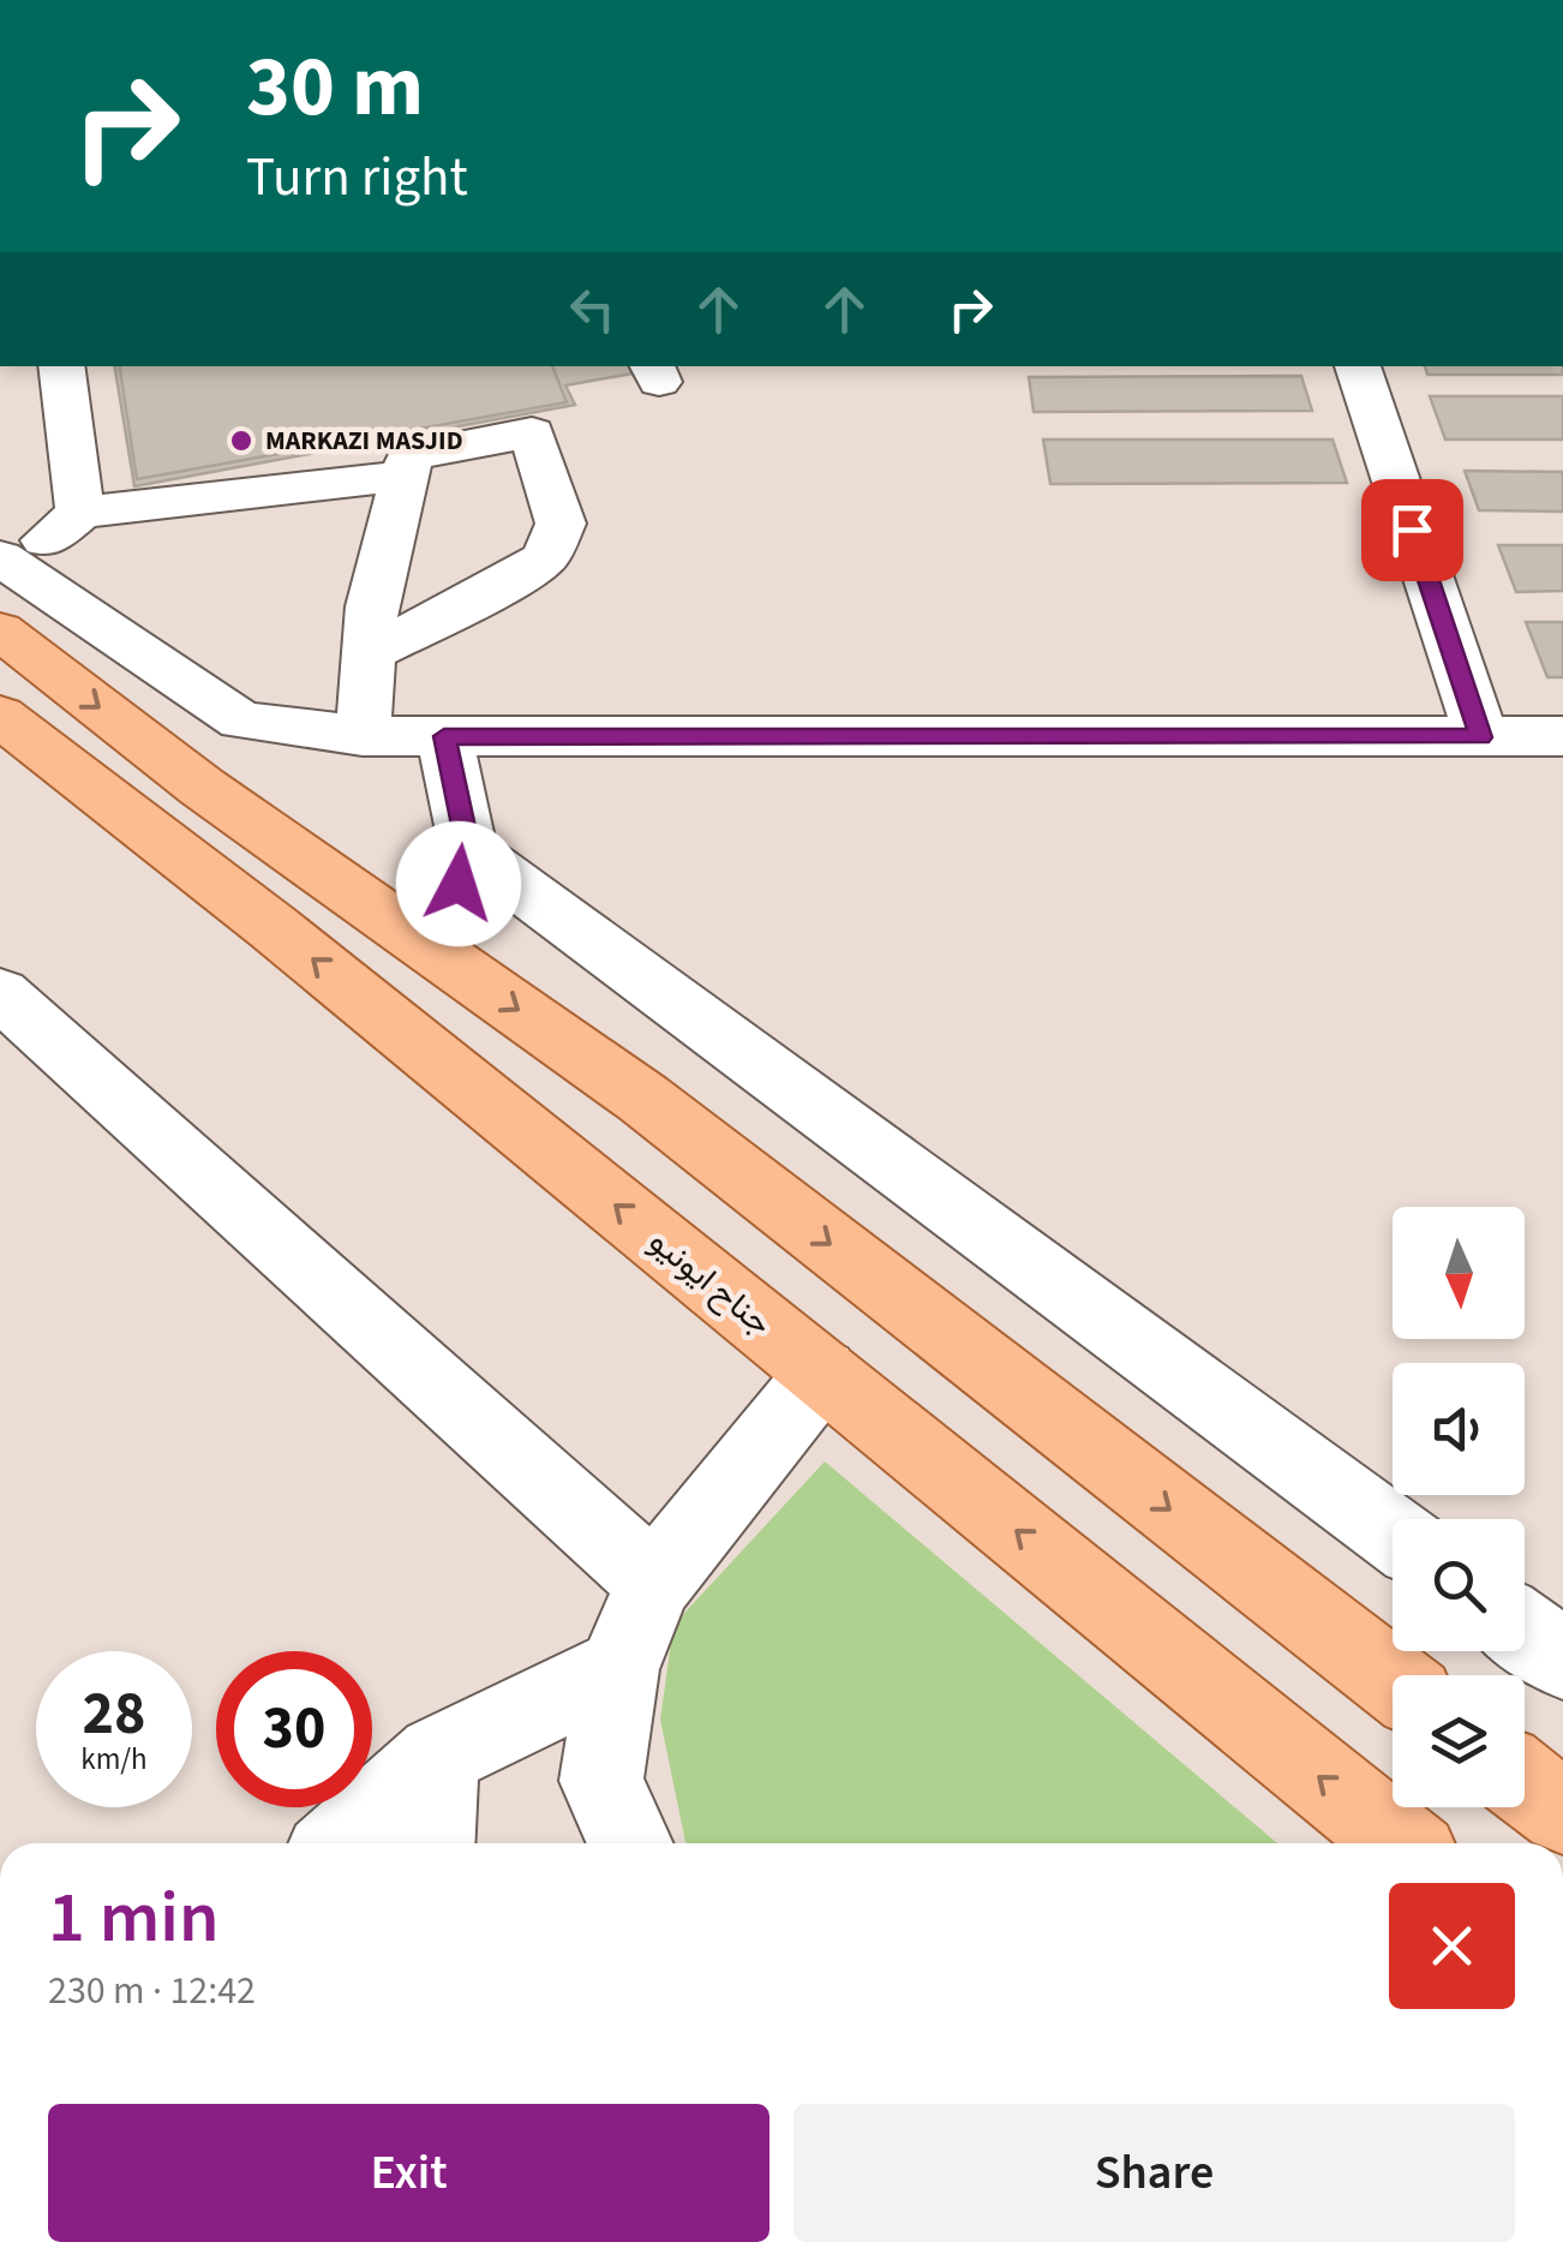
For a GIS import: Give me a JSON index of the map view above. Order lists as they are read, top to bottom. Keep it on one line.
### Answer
{"streets":{"main road":["جناح ایونیو"]},"places":["MARKAZI MASJID"],"north":"bottom","page":{"turn":["30 m","Turn right"],"speed":"28 km/h","limit":"30","heading":["1 min","230 m · 12:42"],"buttons":["Exit","Share"]}}
